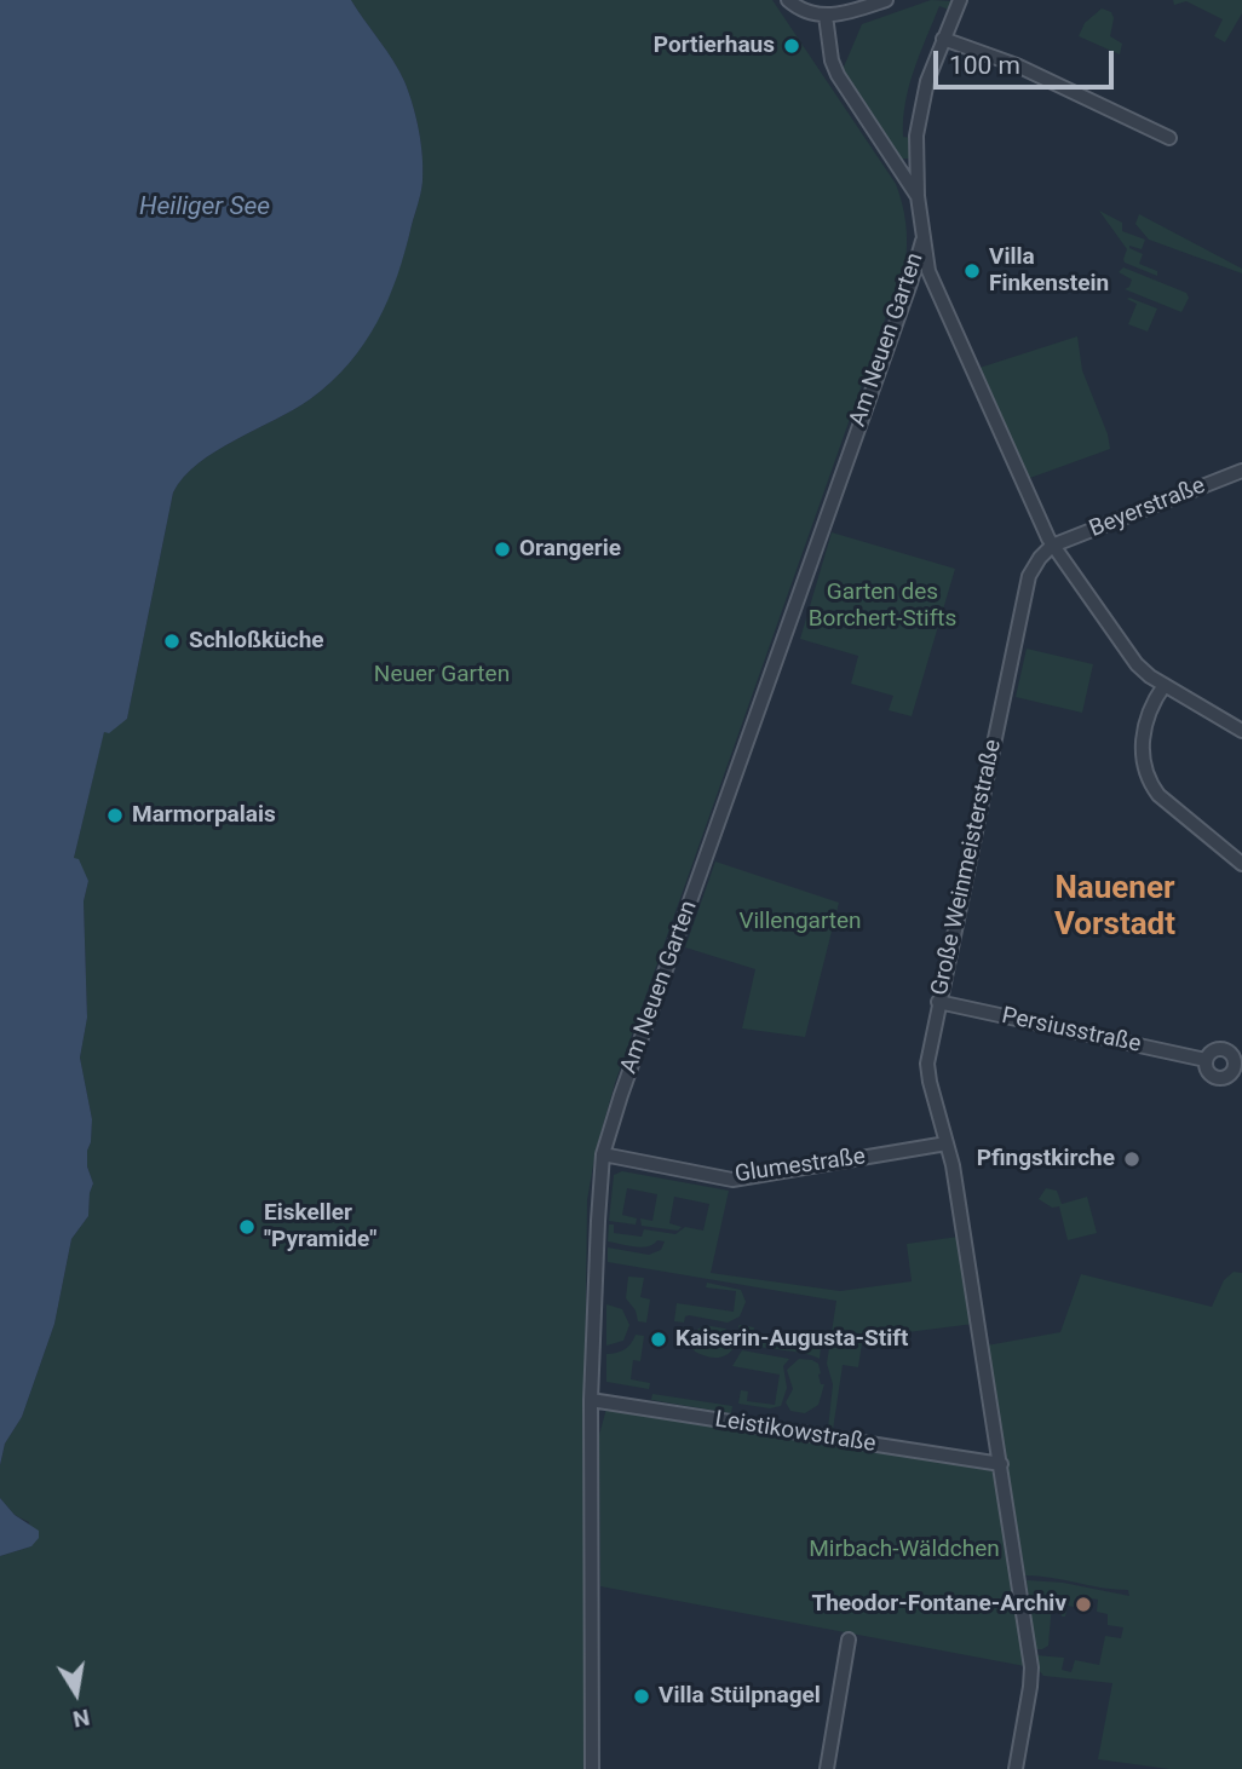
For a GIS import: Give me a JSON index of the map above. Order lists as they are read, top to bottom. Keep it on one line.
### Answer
{"streets":{"street":["Am Neuen Garten","Beyerstraße","Große Weinmeisterstraße","Persiusstraße","Glumestraße","Leistikowstraße"]},"crossings":[["Am Neuen Garten","Glumestraße"],["Am Neuen Garten","Leistikowstraße"],["Beyerstraße","Große Weinmeisterstraße"],["Große Weinmeisterstraße","Persiusstraße"],["Große Weinmeisterstraße","Glumestraße"],["Große Weinmeisterstraße","Leistikowstraße"]],"districts":["Nauener Vorstadt"],"water":["Heiliger See"],"parks":["Garten des Borchert-Stifts","Neuer Garten","Villengarten","Mirbach-Wäldchen"],"places":["Portierhaus","Villa Finkenstein","Orangerie","Schloßküche","Marmorpalais","Pfingstkirche","Eiskeller \"Pyramide\"","Kaiserin-Augusta-Stift","Theodor-Fontane-Archiv","Villa Stülpnagel"],"scale_bar":"100 m","north":"bottom"}
